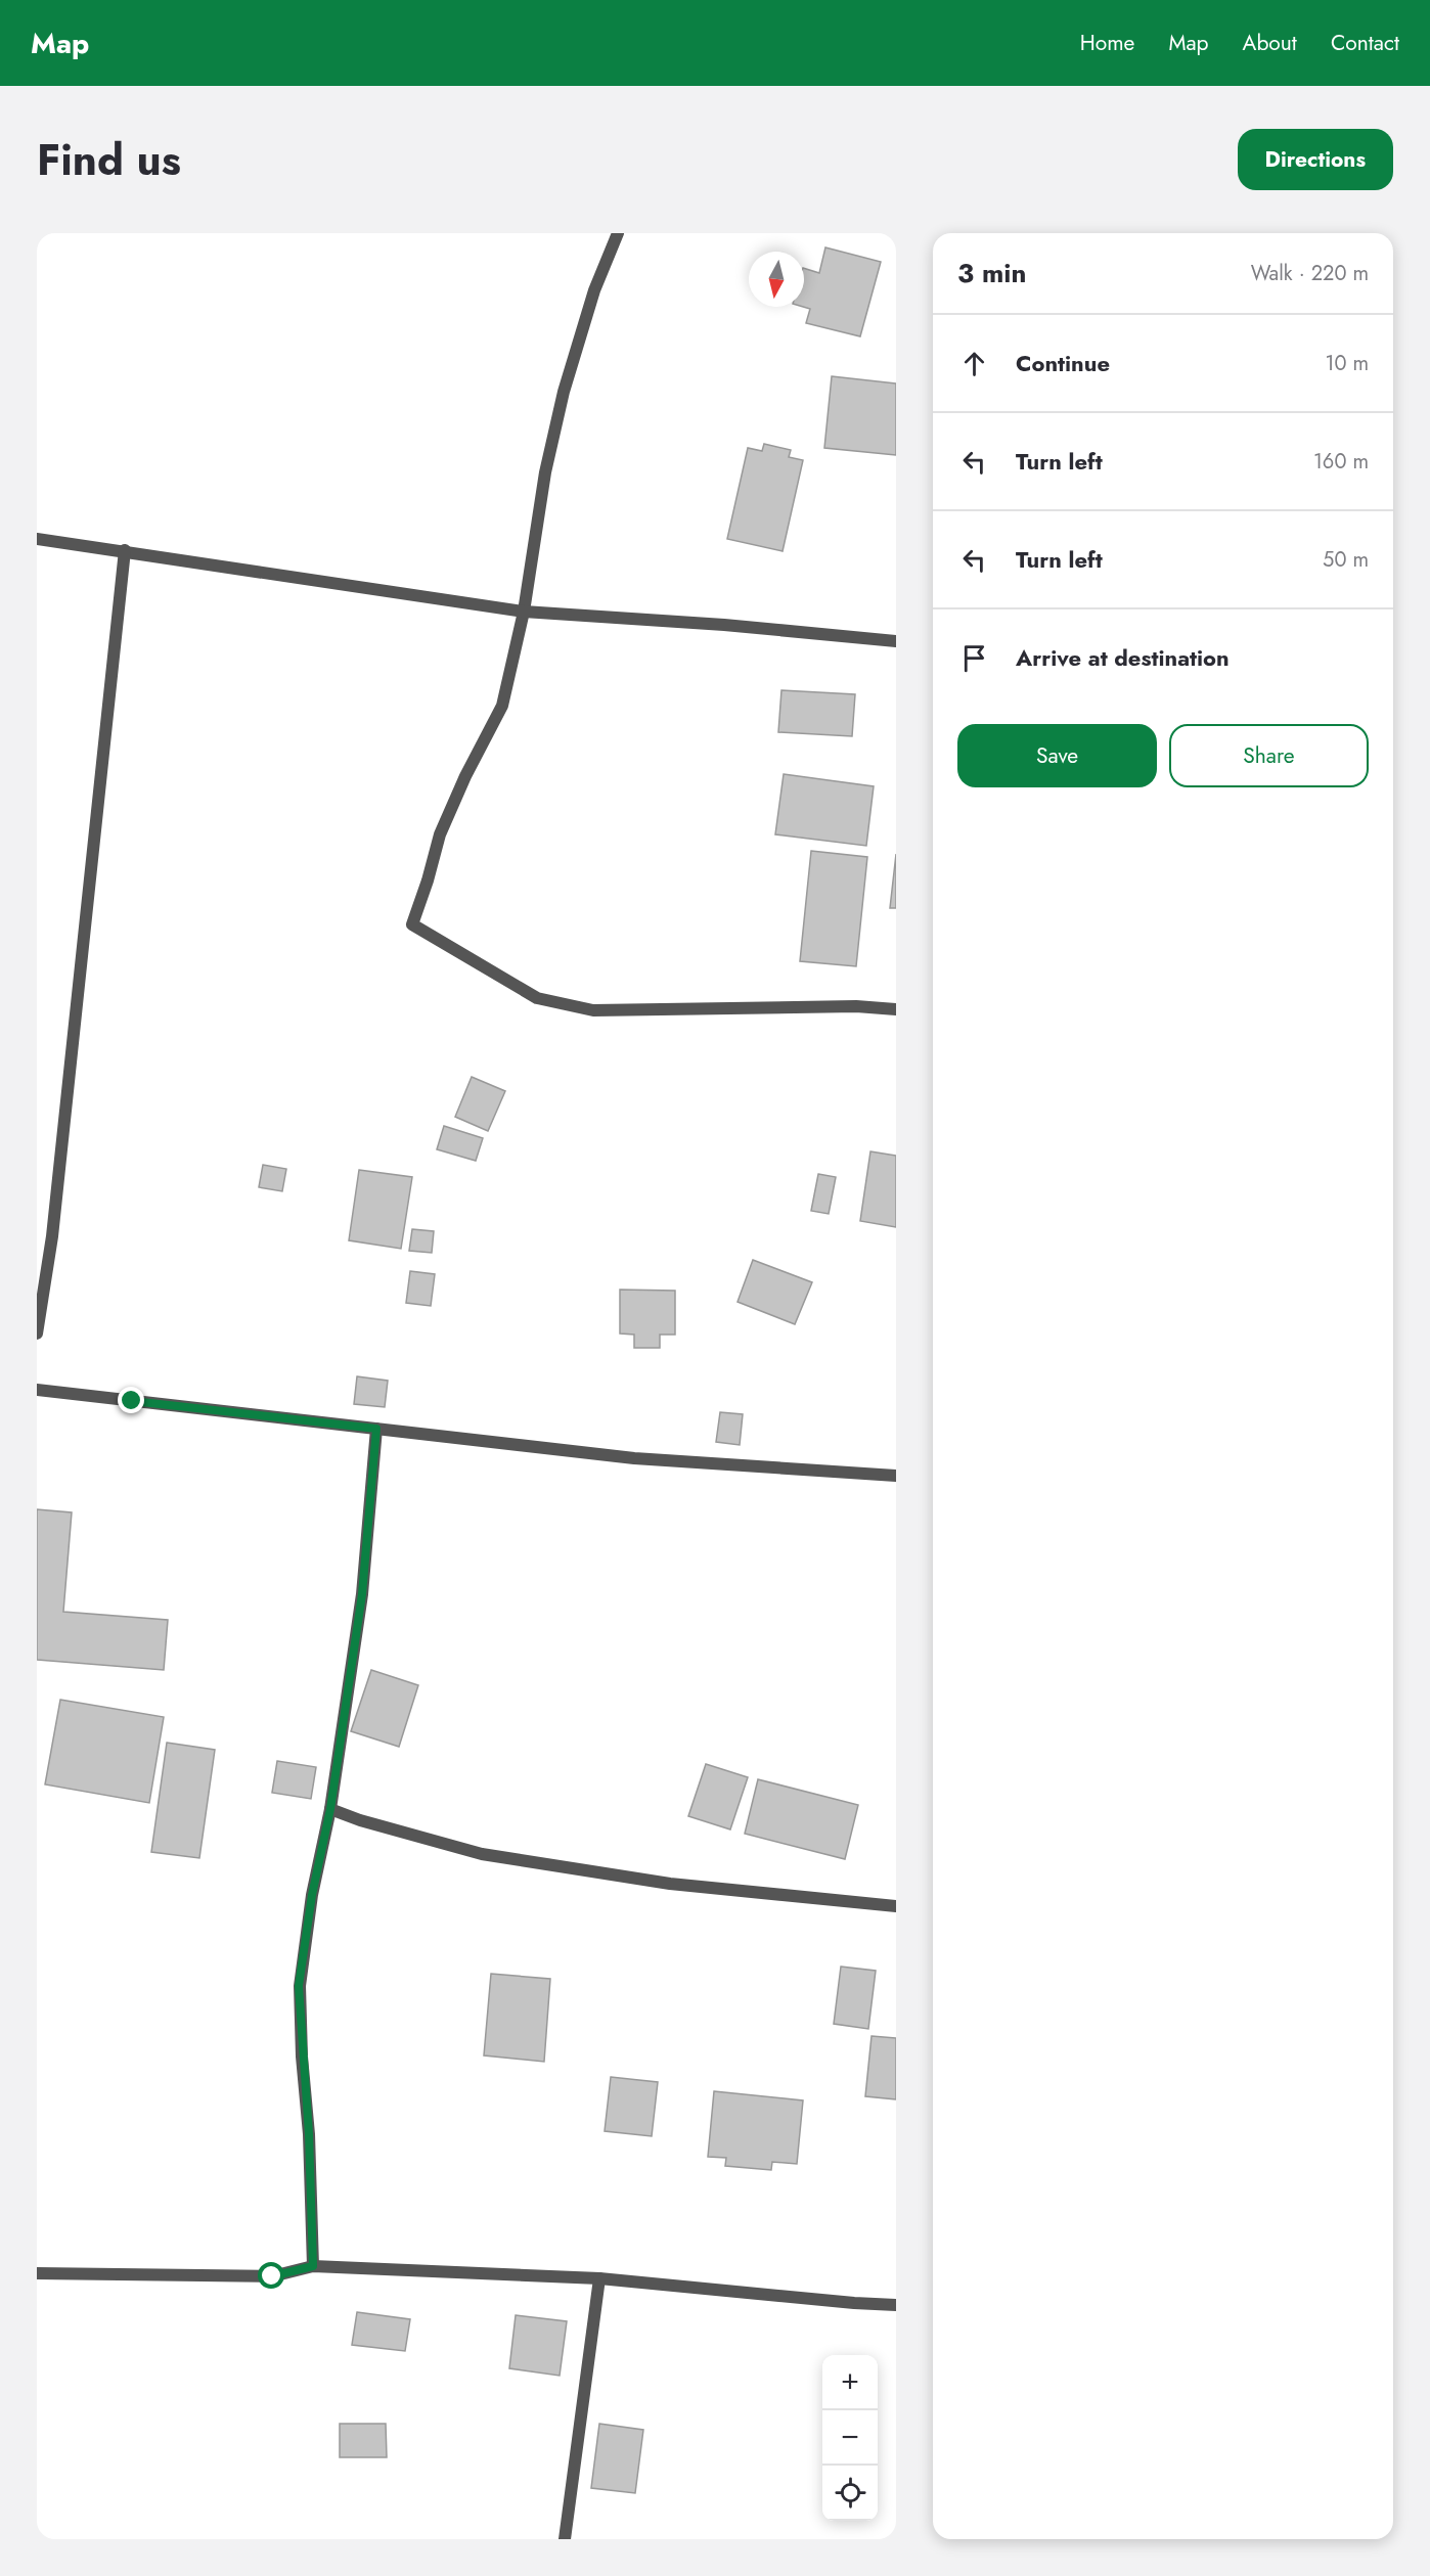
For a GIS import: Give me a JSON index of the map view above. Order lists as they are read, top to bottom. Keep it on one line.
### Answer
{"north":"bottom","page":{"header":"Map","nav":["Home","Map","About","Contact"],"title":"Find us","buttons":["Directions",["Save","Share"]],"heading":["3 min","Walk · 220 m"],"list":[["Continue","10 m"],["Turn left","160 m"],["Turn left","50 m"],"Arrive at destination"],"map_buttons":["+","−"]}}
